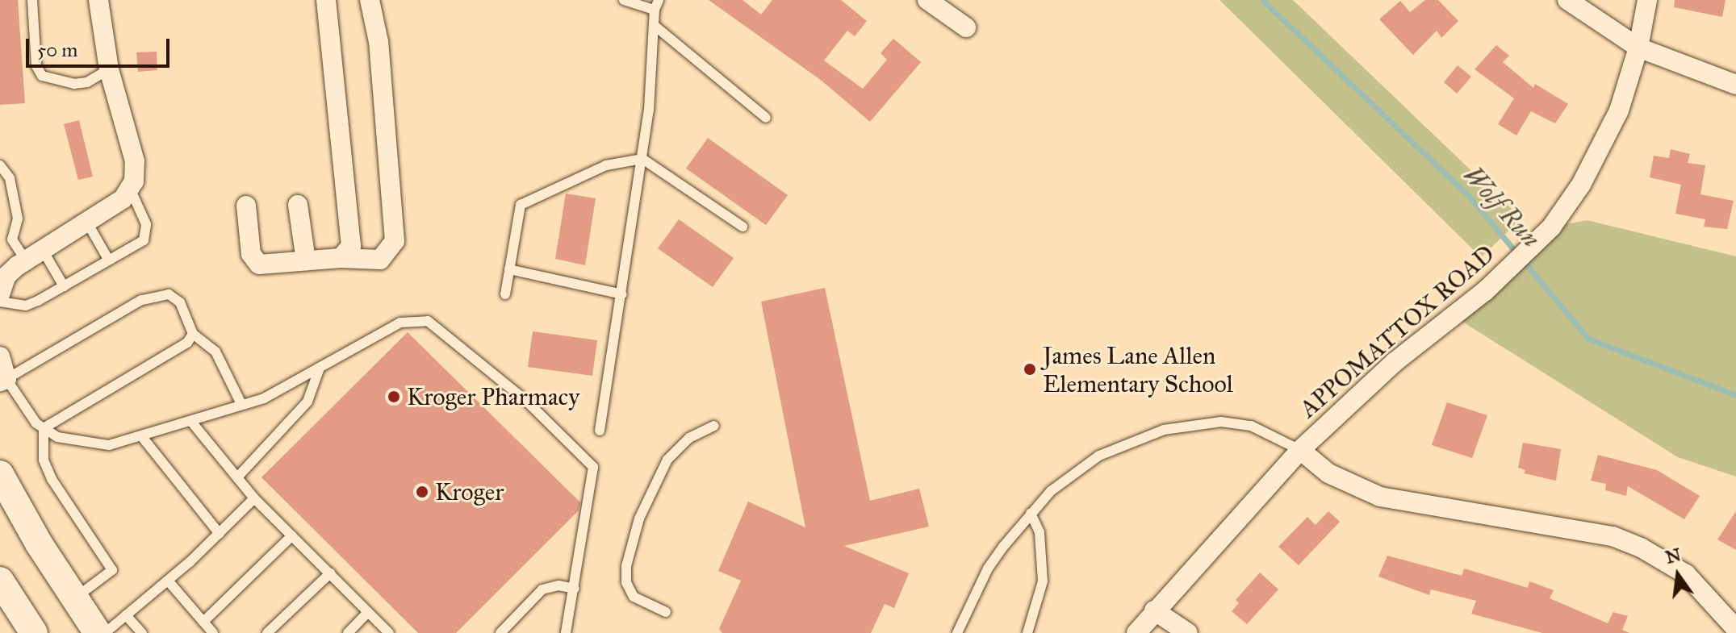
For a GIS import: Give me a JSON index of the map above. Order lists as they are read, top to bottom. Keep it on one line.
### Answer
{"streets":{"street":["APPOMATTOX ROAD"]},"water":["Wolf Run"],"places":["James Lane Allen Elementary School","Kroger Pharmacy","Kroger"],"scale_bar":"50 m","north":"top"}
